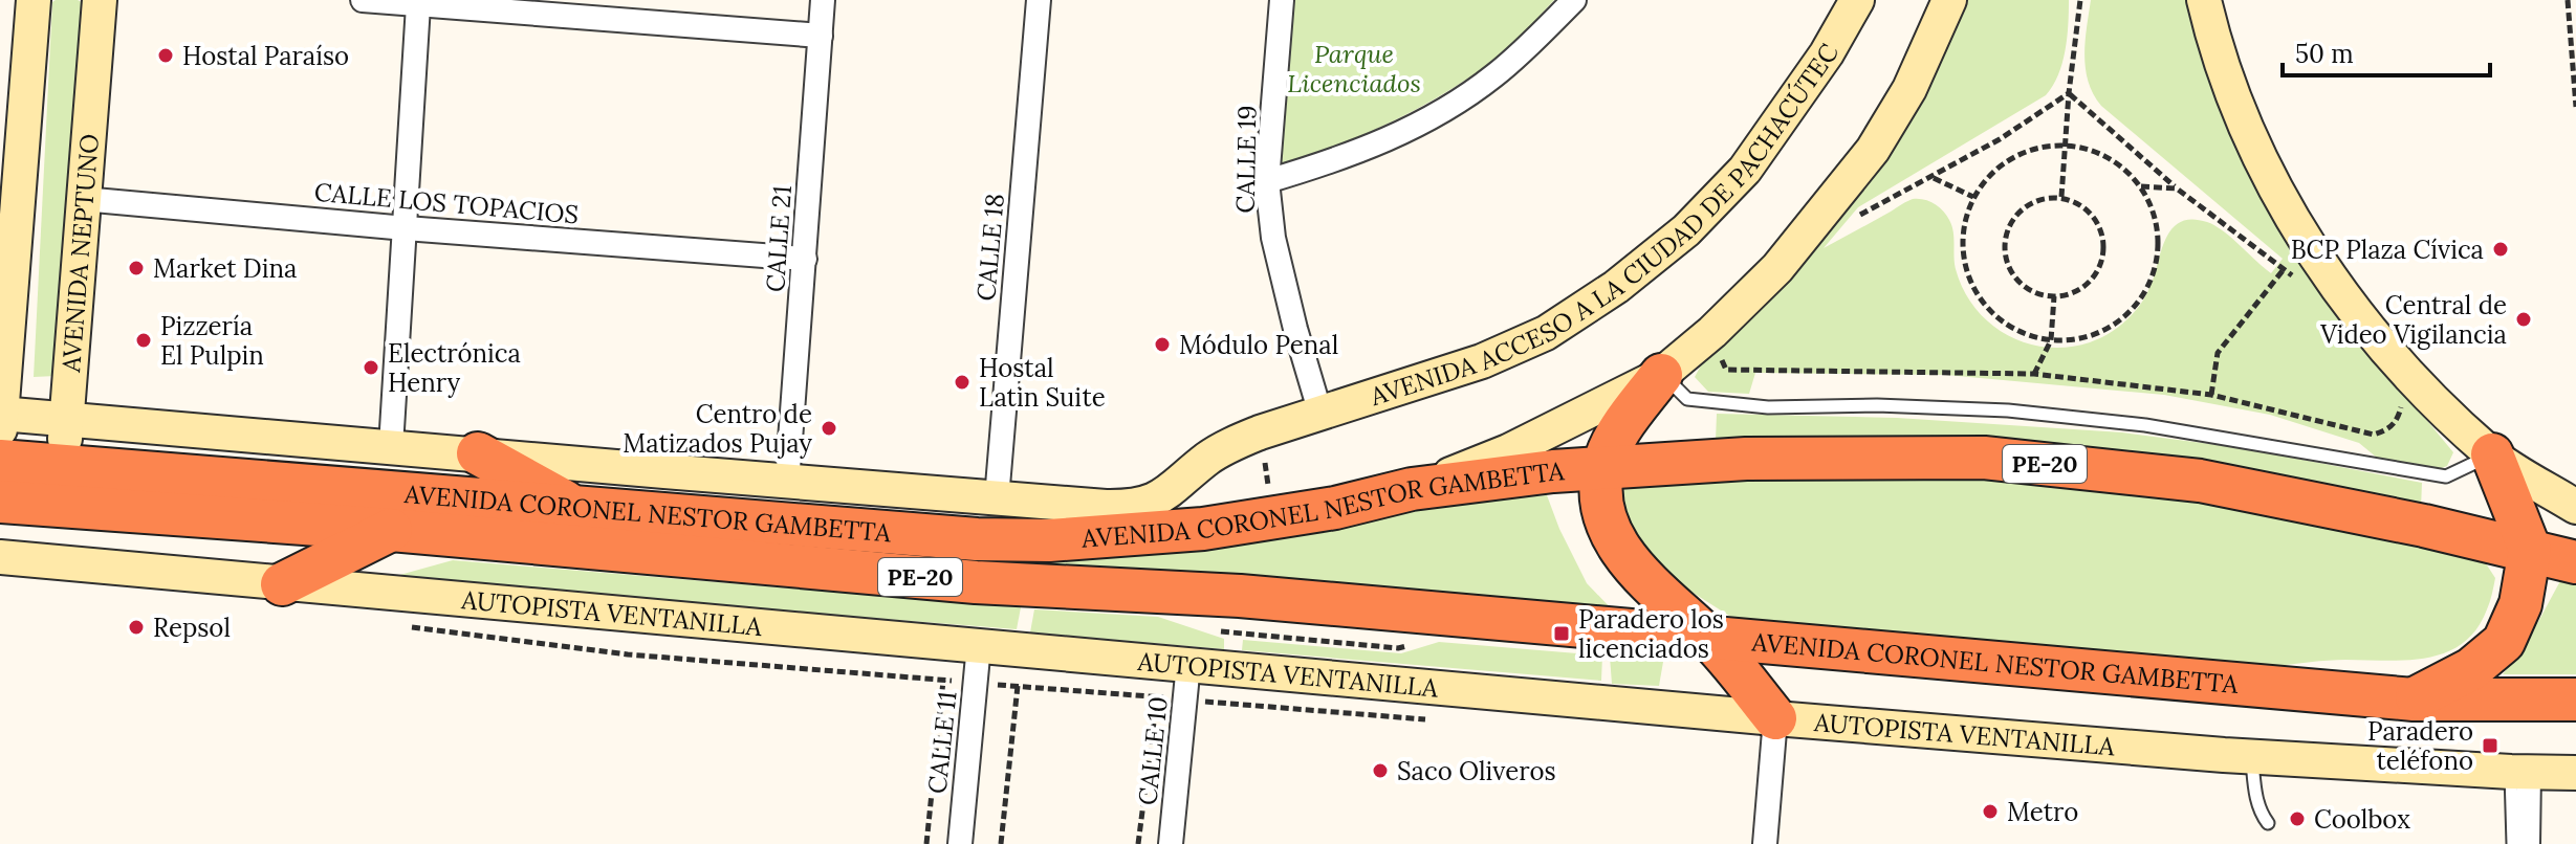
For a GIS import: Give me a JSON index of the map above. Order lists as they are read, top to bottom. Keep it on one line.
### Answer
{"streets":{"highway":["PE-20","AVENIDA CORONEL NESTOR GAMBETTA"],"street":["CALLE 19","CALLE LOS TOPACIOS","AVENIDA ACCESO A LA CIUDAD DE PACHACÚTEC","CALLE 21","CALLE 18","AVENIDA NEPTUNO","AUTOPISTA VENTANILLA","CALLE 11","CALLE 10"]},"crossings":[["CALLE 19","AVENIDA ACCESO A LA CIUDAD DE PACHACÚTEC"],["CALLE LOS TOPACIOS","CALLE 21"],["CALLE LOS TOPACIOS","AVENIDA NEPTUNO"],["AVENIDA NEPTUNO","PE-20"],["AVENIDA NEPTUNO","AVENIDA CORONEL NESTOR GAMBETTA"],["PE-20","AVENIDA CORONEL NESTOR GAMBETTA"],["AUTOPISTA VENTANILLA","CALLE 11"],["AUTOPISTA VENTANILLA","CALLE 10"]],"parks":["Parque Licenciados"],"places":{"other":["Hostal Paraíso","BCP Plaza Cívica","Market Dina","Central de Video Vigilancia","Pizzería El Pulpin","Módulo Penal","Electrónica Henry","Hostal Latin Suite","Centro de Matizados Pujay","Repsol","Saco Oliveros","Metro","Coolbox"],"transit":["Paradero los licenciados","Paradero teléfono"]},"scale_bar":"50 m"}
